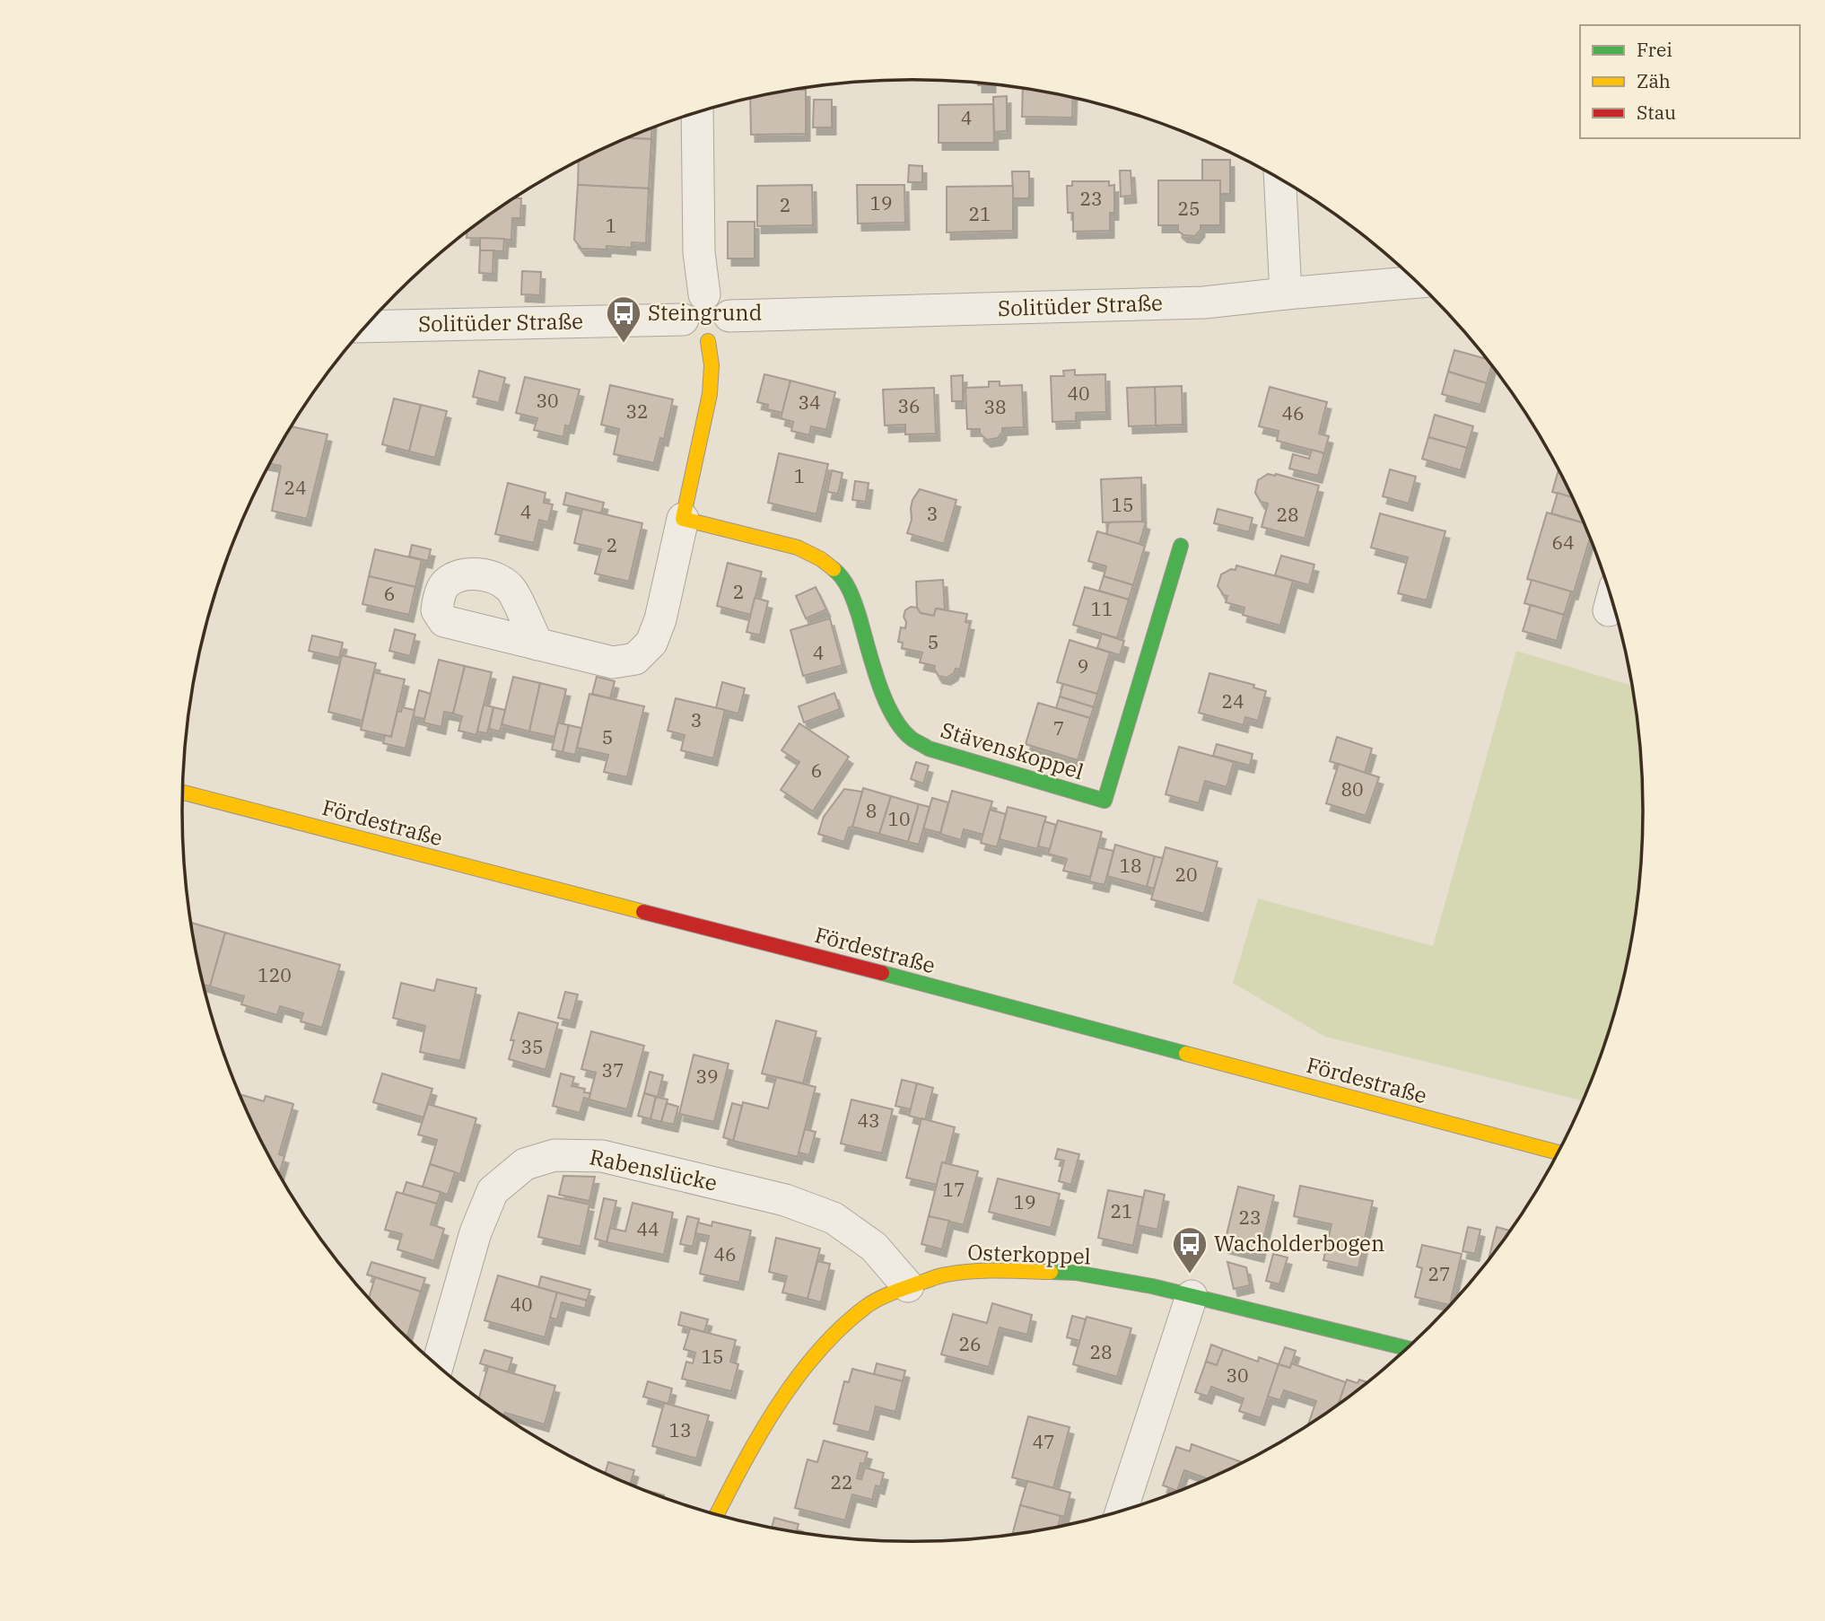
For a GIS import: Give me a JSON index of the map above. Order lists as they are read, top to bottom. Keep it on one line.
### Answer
{"streets":{"street":["Solitüder Straße","Stävenskoppel","Fördestraße","Rabenslücke","Osterkoppel"]},"crossings":[["Rabenslücke","Osterkoppel"]],"places":{"bus stop":["Steingrund","Wacholderbogen"]},"house_numbers":["4","23","19","2","25","21","1","40","30","34","36","38","32","46","1","24","15","4","3","28","64","2","2","6","11","5","4","9","24","3","7","5","6","80","8","10","18","20","120","35","37","39","43","17","19","21","23","44","46","27","40","26","28","15","30","13","47","22"],"legend":["Frei","Zäh","Stau"]}
